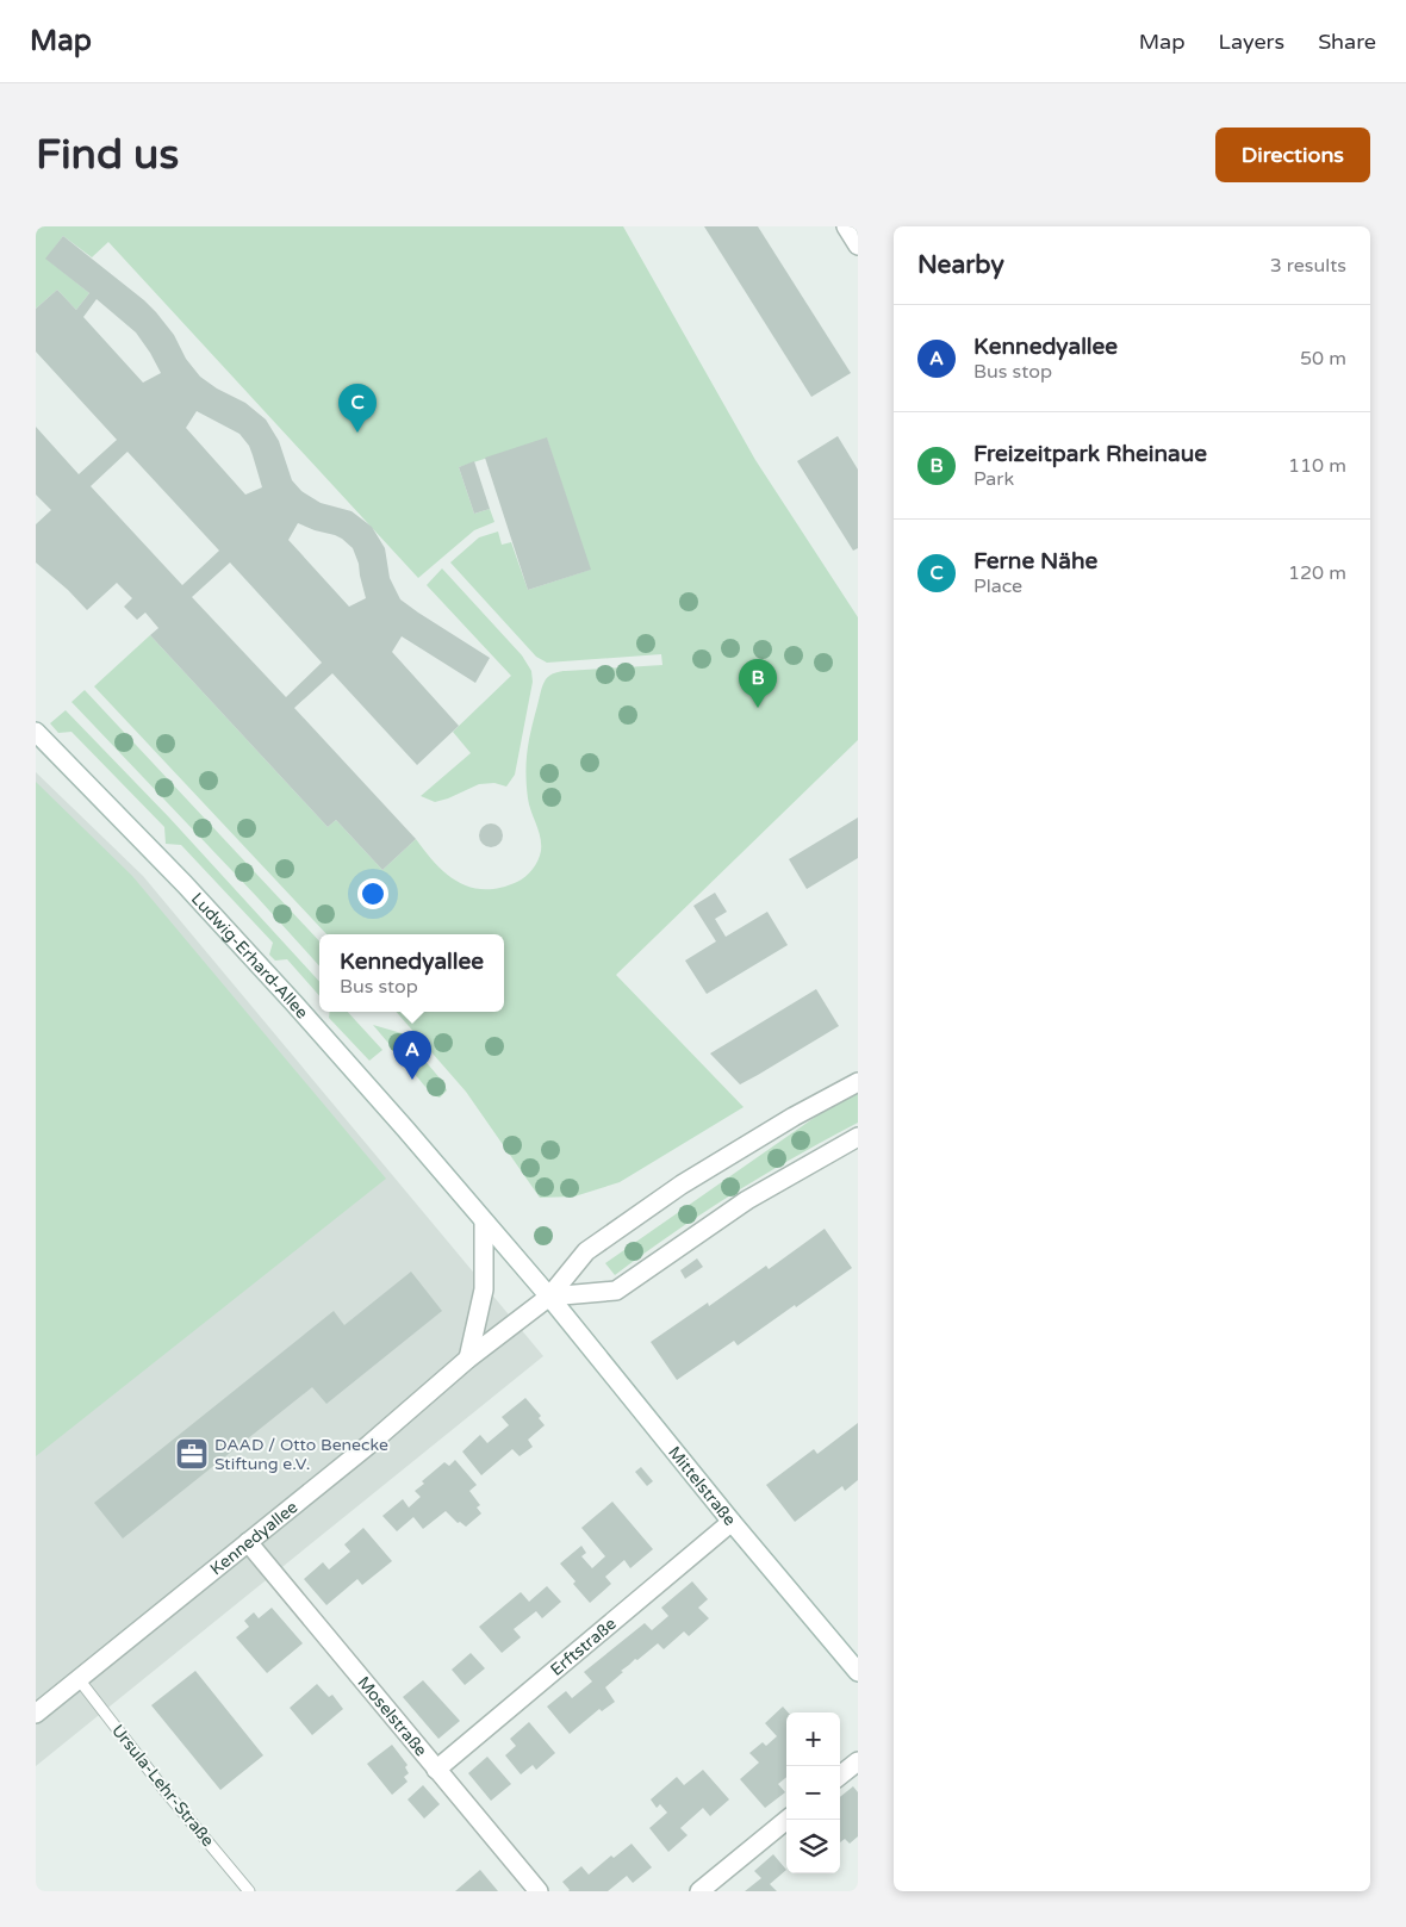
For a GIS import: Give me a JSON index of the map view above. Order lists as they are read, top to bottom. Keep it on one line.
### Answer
{"streets":{"street":["Ludwig-Erhard-Allee","Mittelstraße","Kennedyallee","Erftstraße","Moselstraße"],"lane":["Ursula-Lehr-Straße"]},"crossings":[["Ludwig-Erhard-Allee","Mittelstraße"],["Ludwig-Erhard-Allee","Kennedyallee"],["Mittelstraße","Kennedyallee"],["Mittelstraße","Erftstraße"],["Kennedyallee","Moselstraße"],["Kennedyallee","Ursula-Lehr-Straße"],["Erftstraße","Moselstraße"]],"places":{"office":["DAAD / Otto Benecke Stiftung e.V."]},"page":{"header":"Map","nav":["Map","Layers","Share"],"buttons":"Directions","title":"Find us","heading":["Nearby","3 results"],"list":[{"mark":"A","name":"Kennedyallee","note":"Bus stop","value":"50 m"},{"mark":"B","name":"Freizeitpark Rheinaue","note":"Park","value":"110 m"},{"mark":"C","name":"Ferne Nähe","note":"Place","value":"120 m"}],"pins":["C","B","A"],"popup":["Kennedyallee","Bus stop"],"map_buttons":["+","−"]}}
